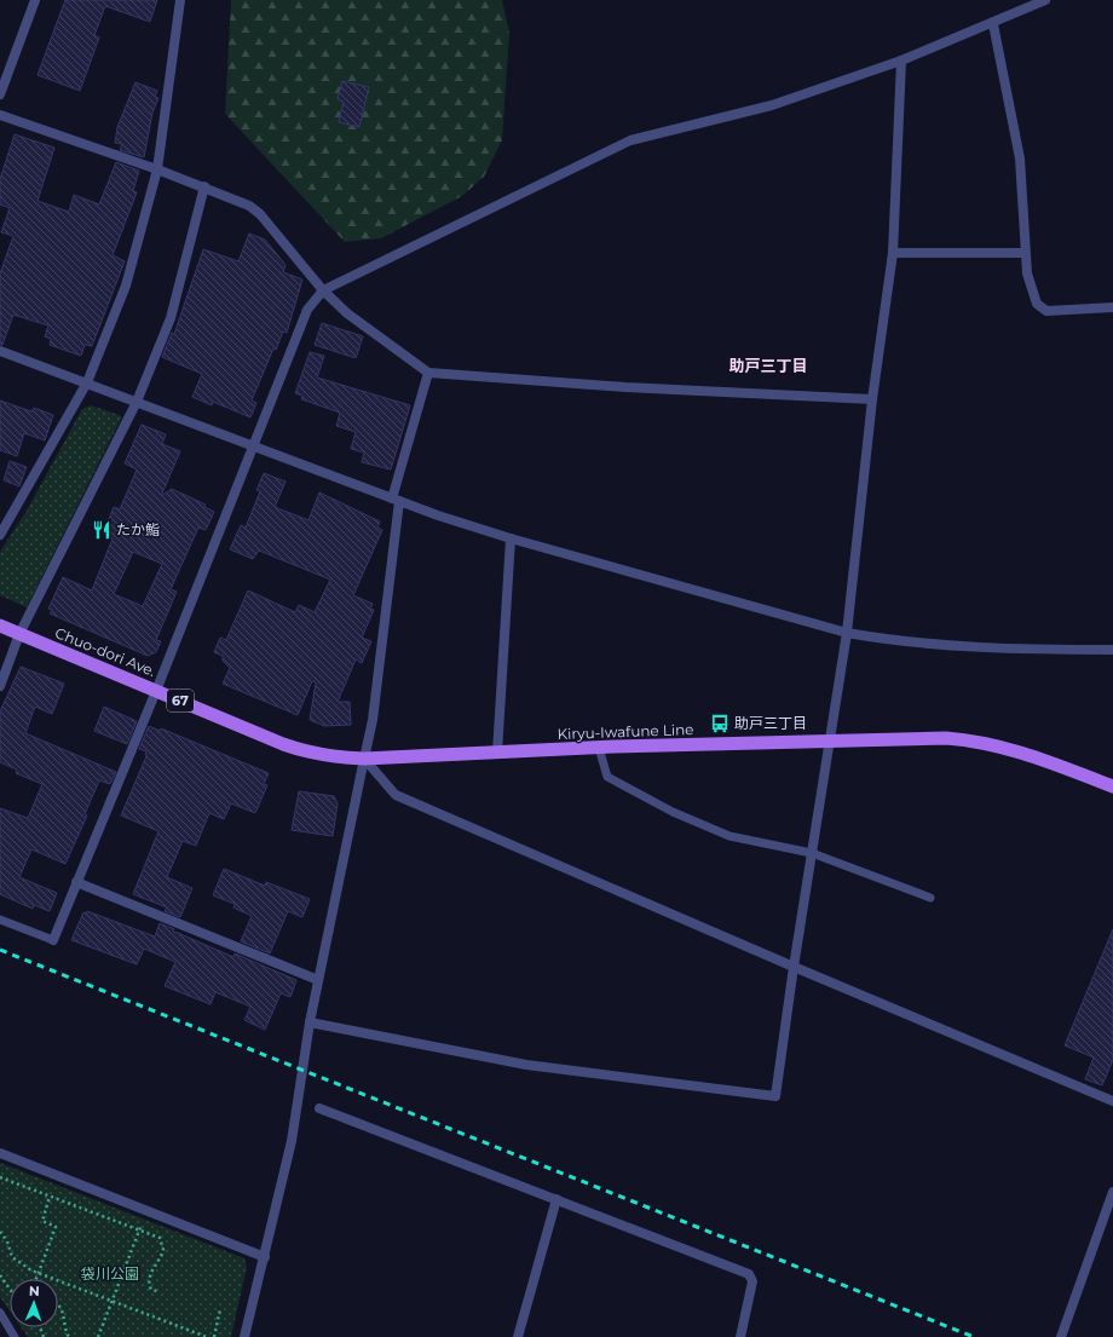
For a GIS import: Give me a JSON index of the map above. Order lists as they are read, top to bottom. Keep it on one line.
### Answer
{"streets":{"main road":["Chuo-dori Ave.","67","Kiryu-Iwafune Line"]},"crossings":[["Chuo-dori Ave.","Kiryu-Iwafune Line"]],"districts":["助戸三丁目"],"parks":["袋川公園"],"places":{"restaurant":["たか鮨"],"bus stop":["助戸三丁目"]},"north":"top"}
